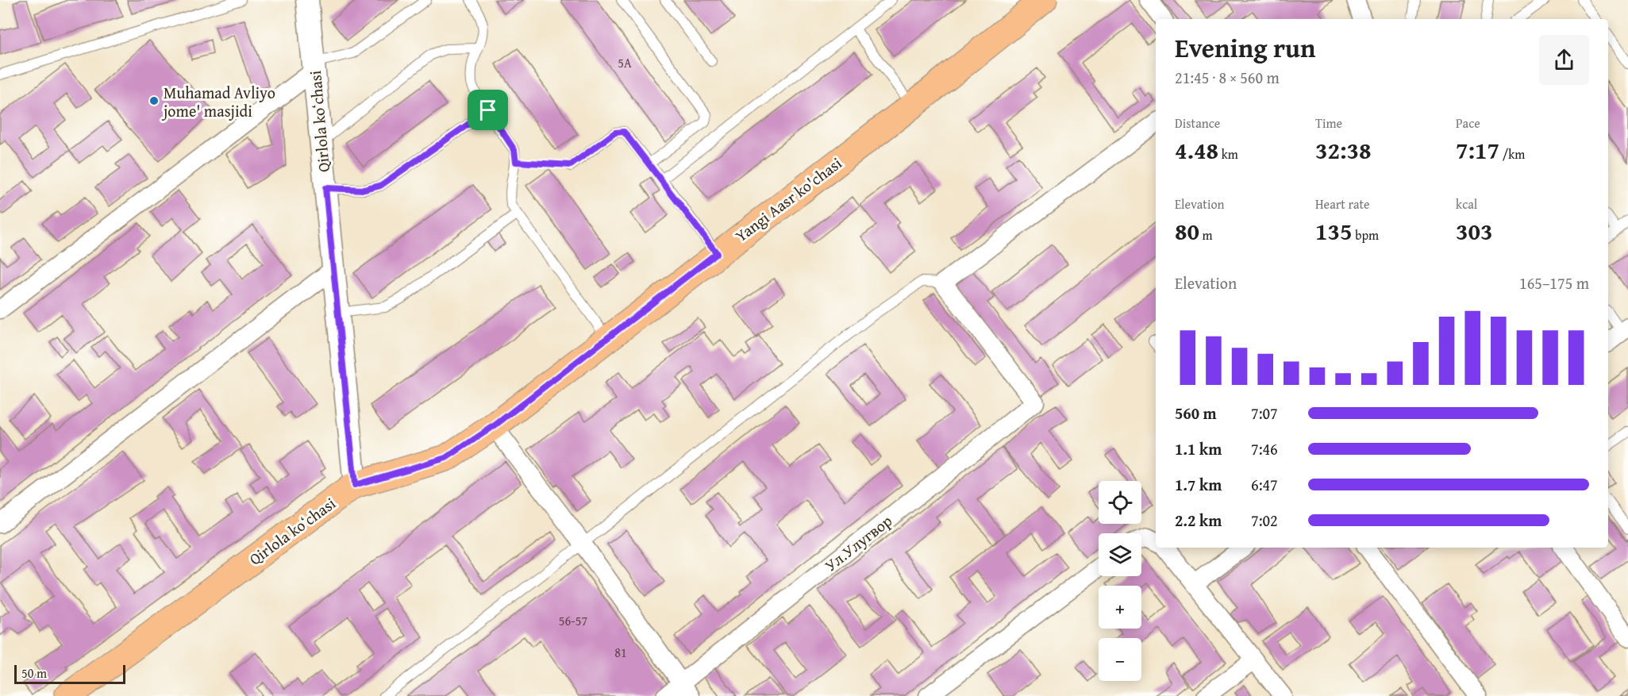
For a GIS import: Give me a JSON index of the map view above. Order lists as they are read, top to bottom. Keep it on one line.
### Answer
{"streets":{"main road":["Qirlola koʻchasi","Yangi Aasr ko'chasi"],"street":["Ул.Улугвор"]},"crossings":[["Qirlola koʻchasi","Yangi Aasr ko'chasi"]],"places":["Muhamad Avliyo jome' masjidi"],"house_numbers":["5A","56-57","81"],"scale_bar":"50 m","page":{"heading":["Evening run","21:45 · 8 × 560 m"],"stats":[["Distance","4.48 km"],["Time","32:38"],["Pace","7:17 /km"],["Elevation","80 m"],["Heart rate","135 bpm"],["kcal","303"]],"chart":["Elevation","165–175 m"],"list":[{"name":"560 m","note":"7:07"},{"name":"1.1 km","note":"7:46"},{"name":"1.7 km","note":"6:47"},{"name":"2.2 km","note":"7:02"}],"map_buttons":["+","−"],"scale":"50 m"}}
